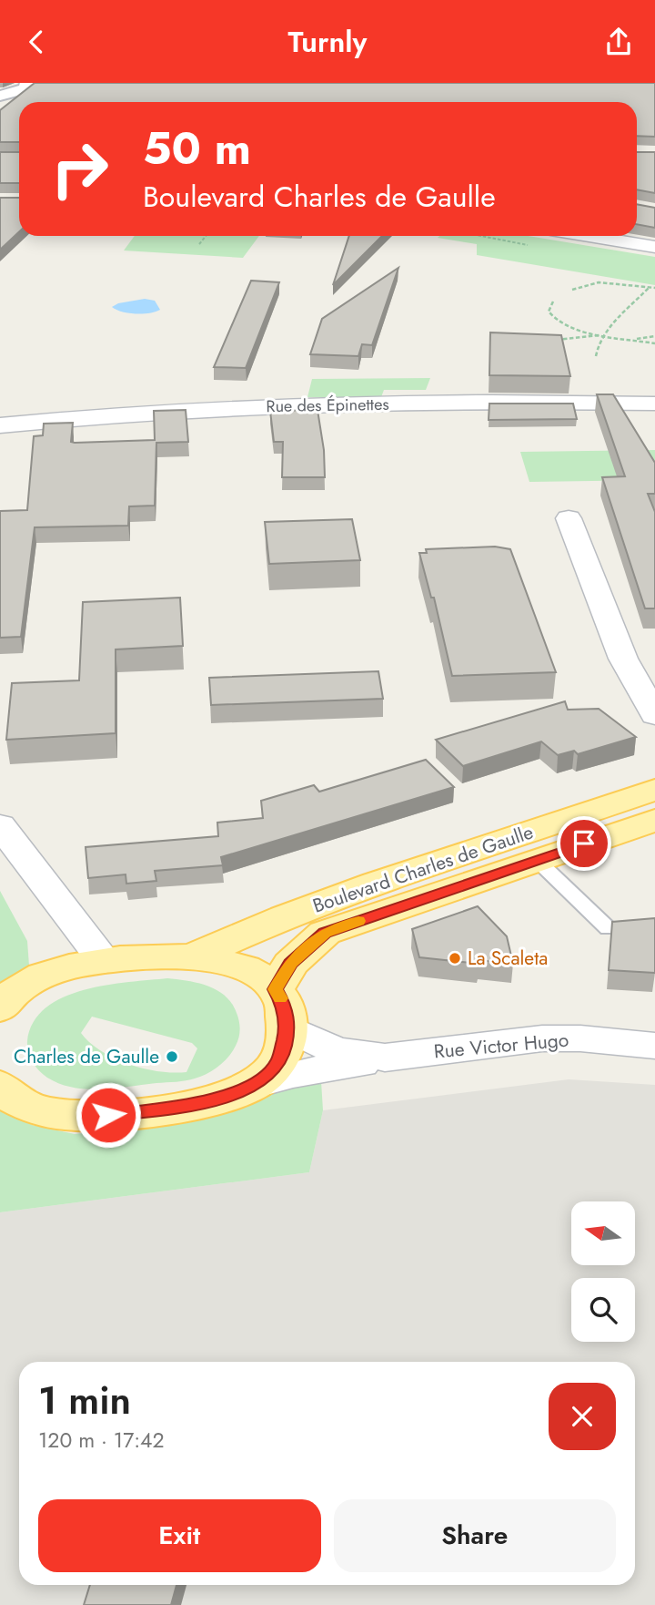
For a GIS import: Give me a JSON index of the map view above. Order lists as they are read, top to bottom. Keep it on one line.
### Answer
{"streets":{"main road":["Boulevard Charles de Gaulle"],"street":["Rue des Épinettes","Rue Victor Hugo"]},"places":["La Scaleta","Charles de Gaulle"],"north":"left","page":{"header":"Turnly","turn":["50 m","Boulevard Charles de Gaulle"],"heading":["1 min","120 m · 17:42"],"buttons":["Exit","Share"]}}
